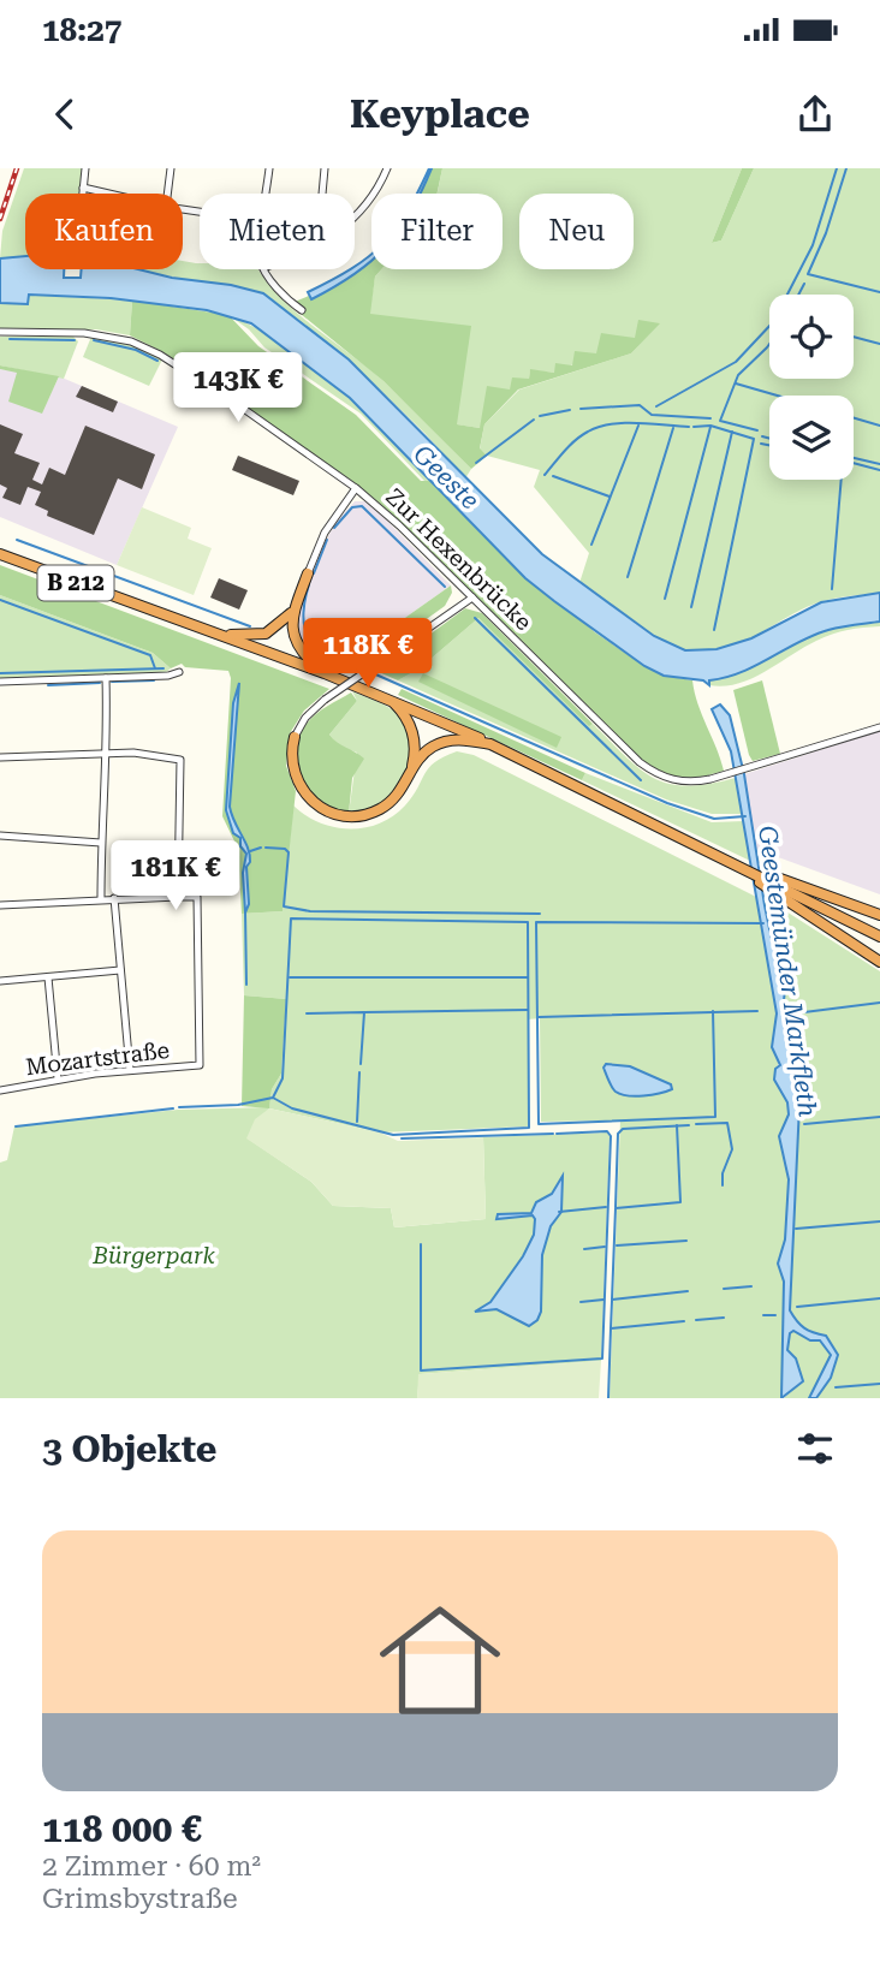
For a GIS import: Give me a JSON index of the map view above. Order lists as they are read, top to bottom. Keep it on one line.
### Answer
{"streets":{"highway":["B 212"],"street":["Zur Hexenbrücke","Mozartstraße"]},"water":["Geeste","Geestemünder Markfleth"],"parks":["Bürgerpark"],"page":{"status":"18:27","header":"Keyplace","chip":["Kaufen","Mieten","Filter","Neu"],"price":["143K €","118K €","181K €"],"heading":"3 Objekte","list":[{"name":"118 000 €","note":"2 Zimmer · 60 m² · Grimsbystraße"}]}}
